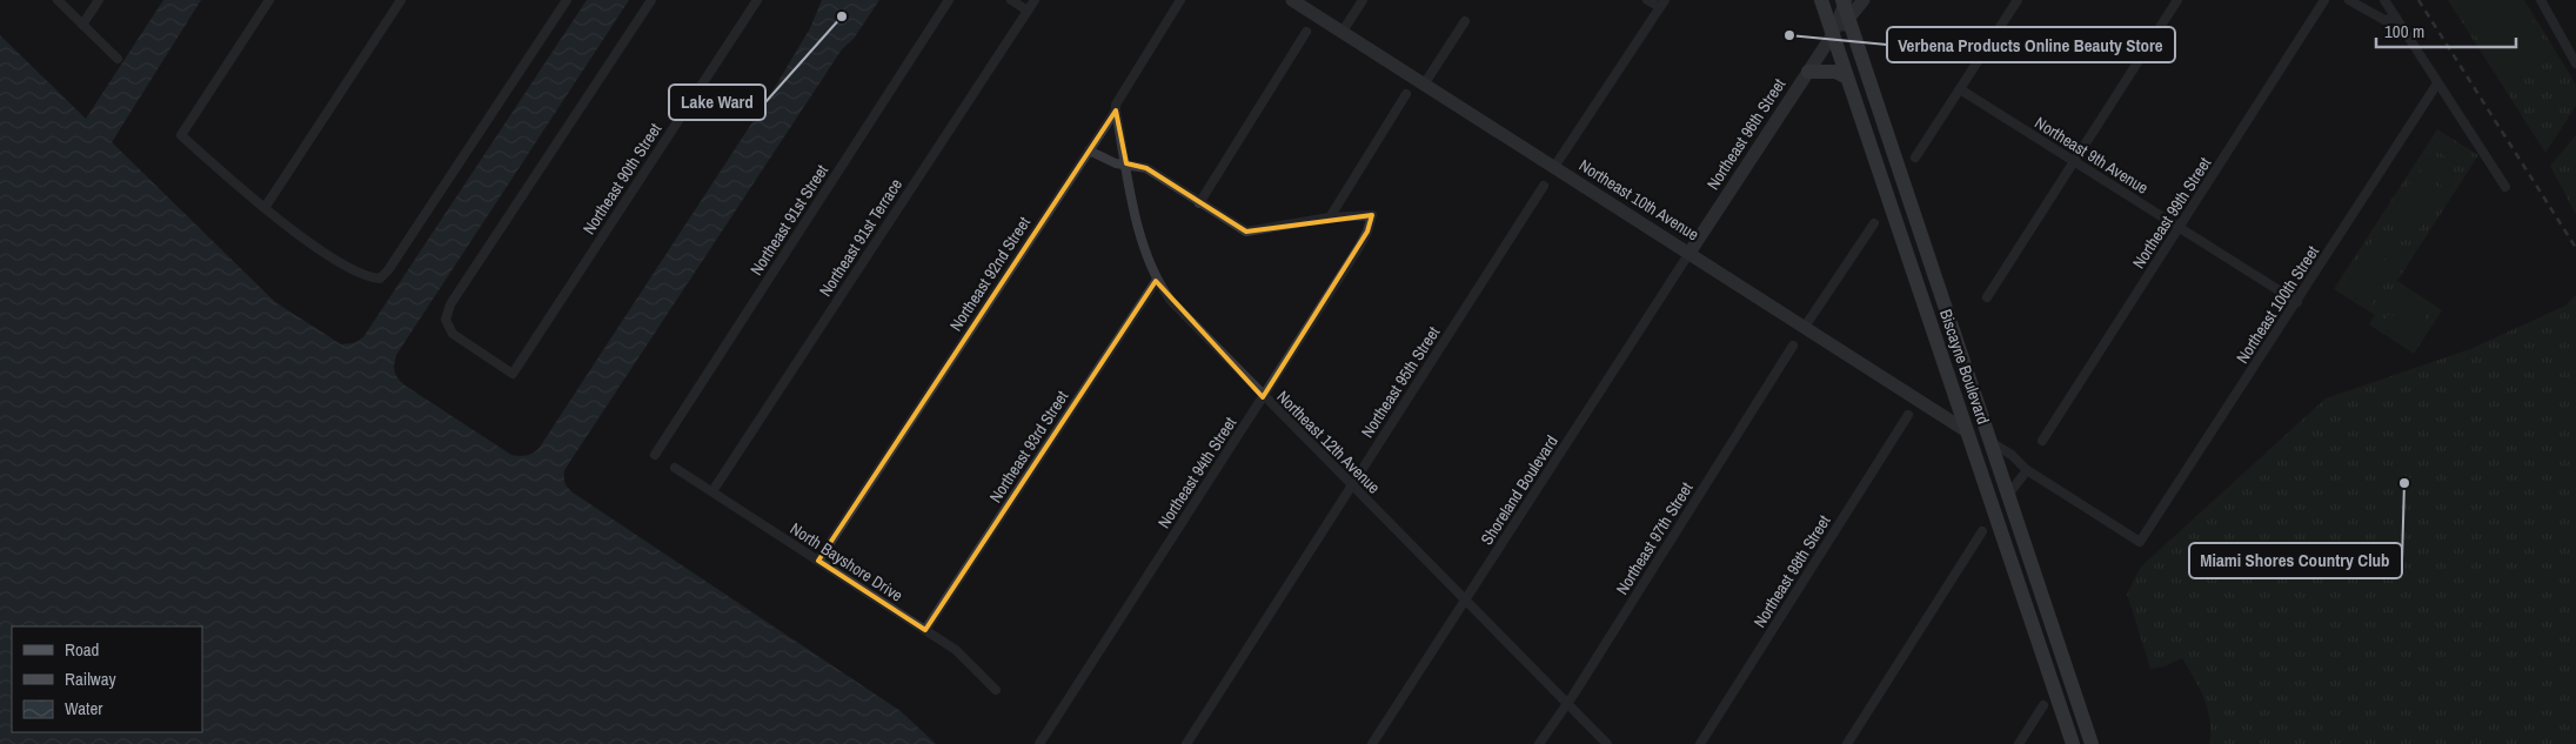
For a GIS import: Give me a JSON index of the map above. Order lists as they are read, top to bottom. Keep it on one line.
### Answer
{"streets":{"main road":["Biscayne Boulevard"],"street":["Northeast 96th Street","Northeast 9th Avenue","Northeast 90th Street","Northeast 10th Avenue","Northeast 99th Street","Northeast 91st Street","Northeast 91st Terrace","Northeast 92nd Street","Northeast 100th Street","Northeast 95th Street","Northeast 12th Avenue","Northeast 93rd Street","Northeast 94th Street","Shoreland Boulevard","Northeast 97th Street","North Bayshore Drive","Northeast 98th Street"]},"crossings":[["Northeast 96th Street","Northeast 10th Avenue"],["Northeast 96th Street","Biscayne Boulevard"],["Northeast 96th Street","Shoreland Boulevard"],["Northeast 9th Avenue","Northeast 99th Street"],["Northeast 9th Avenue","Northeast 100th Street"],["Northeast 10th Avenue","Biscayne Boulevard"],["Northeast 10th Avenue","Shoreland Boulevard"],["Northeast 91st Terrace","North Bayshore Drive"],["Northeast 92nd Street","Northeast 12th Avenue"],["Northeast 92nd Street","North Bayshore Drive"],["Northeast 95th Street","Northeast 12th Avenue"],["Northeast 12th Avenue","Northeast 93rd Street"],["Northeast 12th Avenue","Northeast 94th Street"],["Northeast 12th Avenue","Shoreland Boulevard"],["Northeast 12th Avenue","Northeast 97th Street"],["Northeast 93rd Street","North Bayshore Drive"]],"places":["Lake Ward","Verbena Products Online Beauty Store","Miami Shores Country Club"],"legend":["Road","Railway","Water"],"scale_bar":"100 m"}
